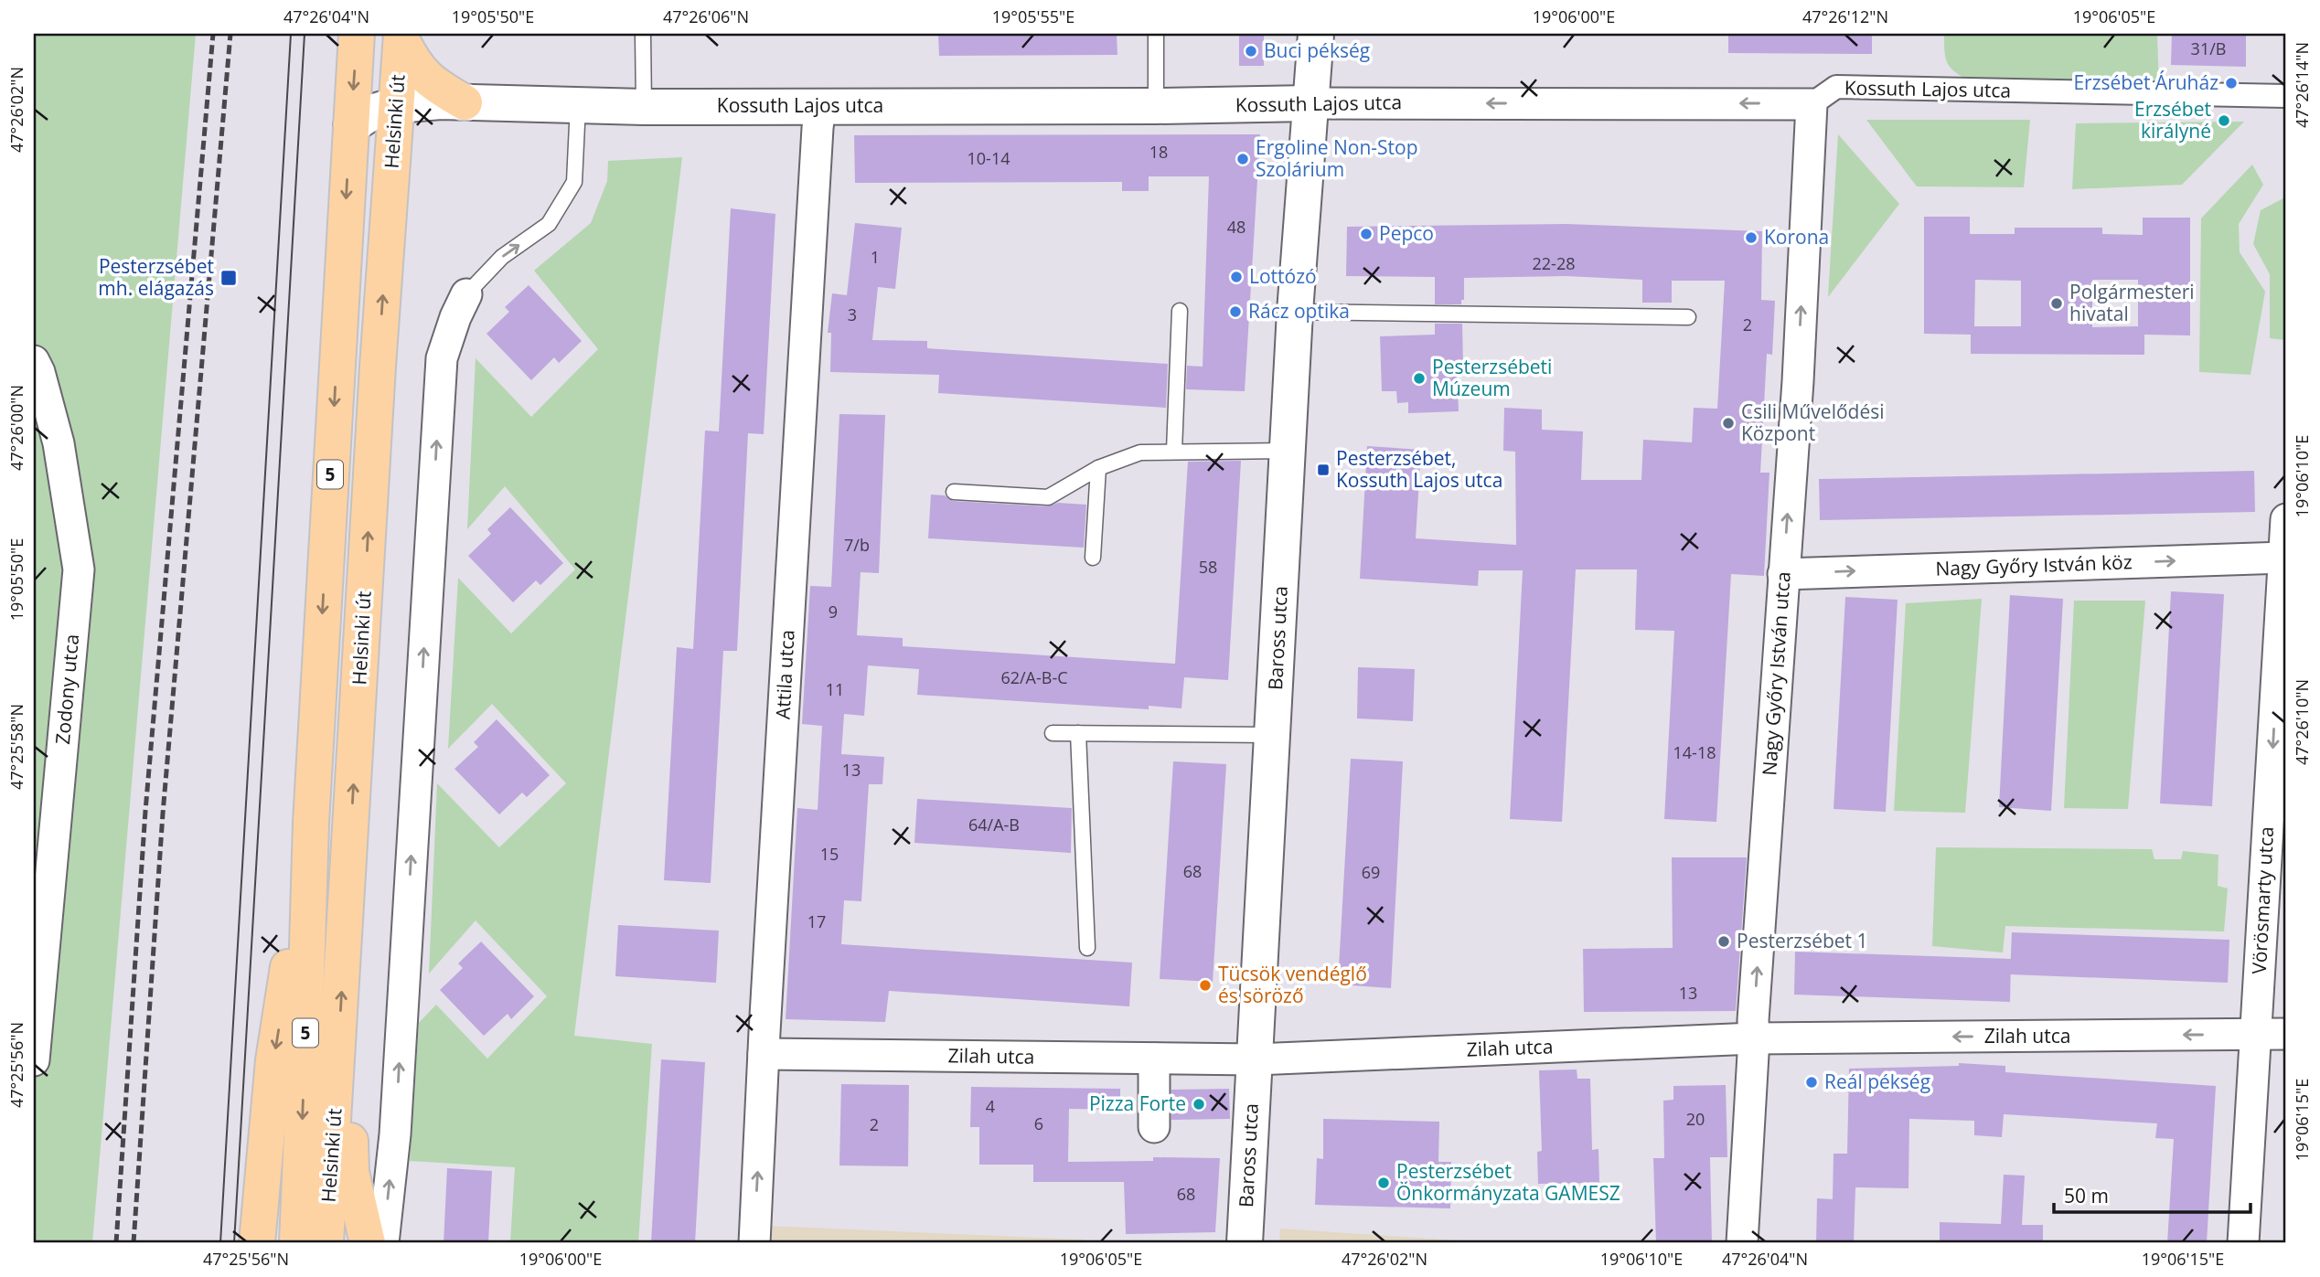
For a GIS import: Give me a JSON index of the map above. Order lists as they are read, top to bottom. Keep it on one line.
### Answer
{"streets":{"main road":["Helsinki út","5"],"street":["Kossuth Lajos utca","Nagy Győry István köz","Baross utca","Nagy Győry István utca","Attila utca","Zodony utca","Vörösmarty utca","Zilah utca"]},"crossings":[["Kossuth Lajos utca","Helsinki út"],["Kossuth Lajos utca","Baross utca"],["Kossuth Lajos utca","Nagy Győry István utca"],["Kossuth Lajos utca","Attila utca"],["Nagy Győry István köz","Nagy Győry István utca"],["Nagy Győry István köz","Vörösmarty utca"],["Baross utca","Zilah utca"],["Nagy Győry István utca","Zilah utca"],["Attila utca","Zilah utca"],["Vörösmarty utca","Zilah utca"]],"one_way":["Nagy Győry István köz","Nagy Győry István utca","Vörösmarty utca"],"places":{"other":["Buci pékség","Erzsébet Áruház","Erzsébet királyné","Ergoline Non-Stop Szolárium","Pepco","Korona","Lottózó","Polgármesteri hivatal","Rácz optika","Pesterzsébeti Múzeum","Csili Művelődési Központ","Pesterzsébet 1","Tücsök vendéglő és söröző","Reál pékség","Pizza Forte","Pesterzsébet Önkormányzata GAMESZ"],"transit":["Pesterzsébet mh. elágazás","Pesterzsébet, Kossuth Lajos utca"]},"house_numbers":["31/B","18","10-14","48","1","22-28","3","2","7/b","58","9","62/A-B-C","11","14-18","13","64/A-B","15","68","69","17","13","4","20","6","2","68"],"scale_bar":"50 m","coordinates":["47°26'04\"N","19°05'50\"E","47°26'06\"N","19°05'55\"E","19°06'00\"E","47°26'12\"N","19°06'05\"E","47°26'14\"N","47°26'02\"N","47°26'00\"N","19°06'10\"E","47°26'10\"N","47°25'58\"N","47°25'56\"N","19°06'15\"E"]}
